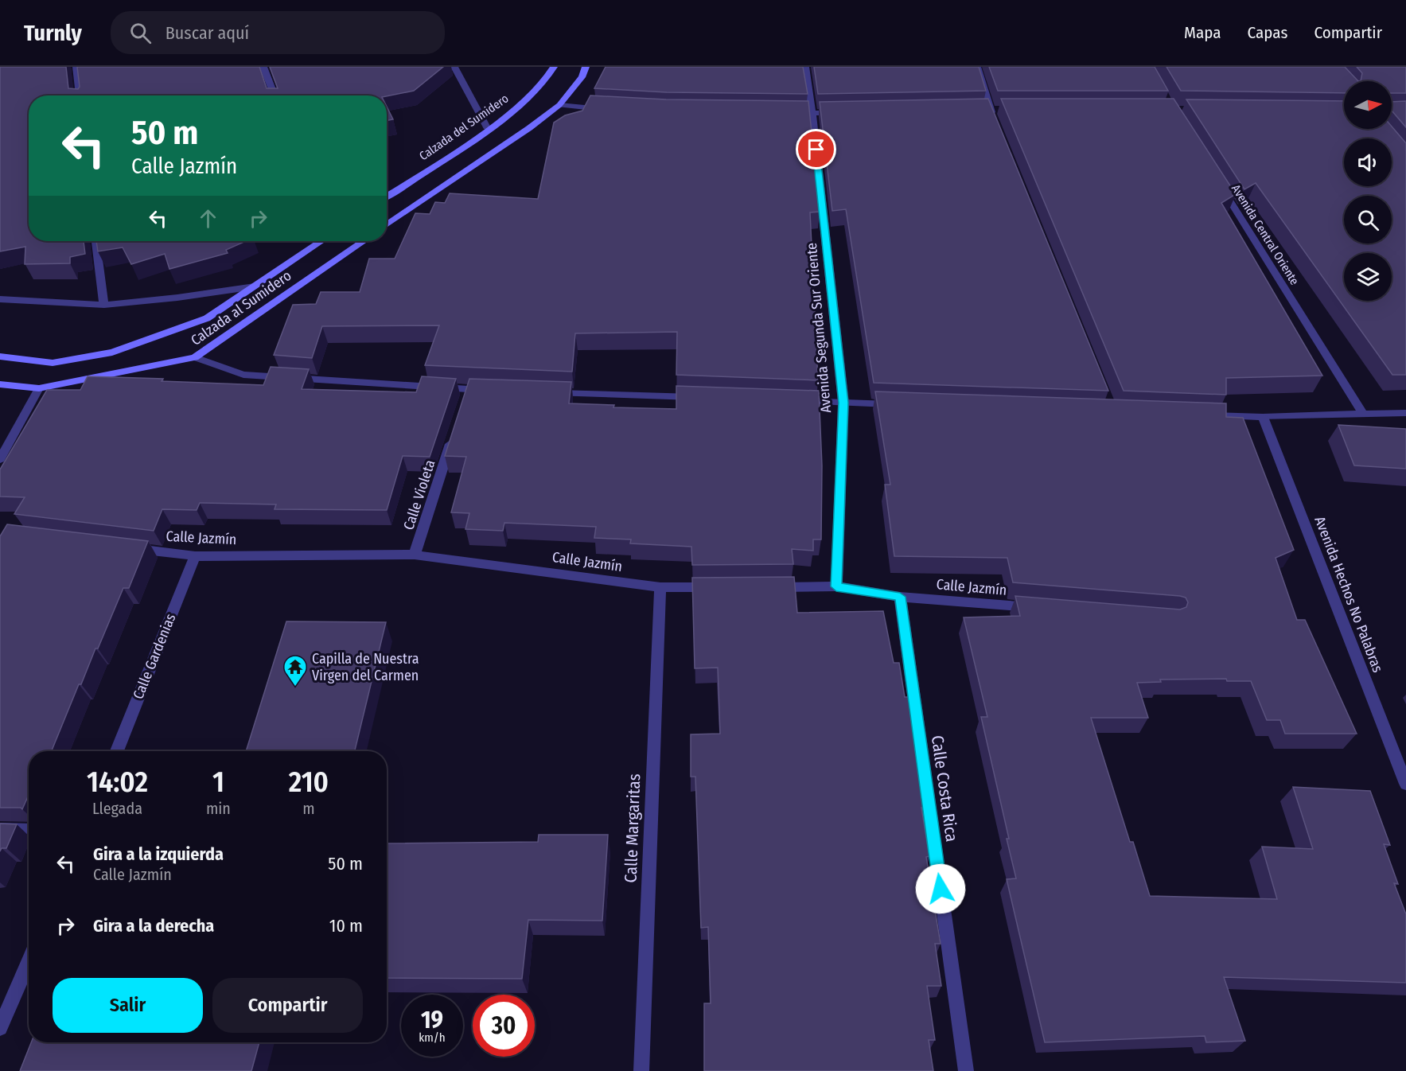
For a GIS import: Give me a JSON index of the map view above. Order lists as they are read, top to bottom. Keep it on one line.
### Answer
{"streets":{"main road":["Calzada del Sumidero","Calzada al Sumidero"],"street":["Avenida Central Oriente","Avenida Segunda Sur Oriente","Calle Violeta","Calle Jazmín","Avenida Hechos No Palabras","Calle Gardenias","Calle Costa Rica","Calle Margaritas"]},"crossings":[["Avenida Segunda Sur Oriente","Calle Jazmín"],["Calle Violeta","Calle Jazmín"],["Calle Jazmín","Calle Gardenias"],["Calle Jazmín","Calle Costa Rica"],["Calle Jazmín","Calle Margaritas"]],"places":{"temple":["Capilla de Nuestra Virgen del Carmen"]},"north":"right","page":{"header":"Turnly","search":"Buscar aquí","nav":["Mapa","Capas","Compartir"],"turn":["50 m","Calle Jazmín"],"eta":["14:02","Llegada","1","min","210","m"],"list":[{"name":"Gira a la izquierda","note":"Calle Jazmín","value":"50 m"},{"name":"Gira a la derecha","value":"10 m"}],"buttons":["Salir","Compartir"],"speed":"19 km/h","limit":"30"}}
